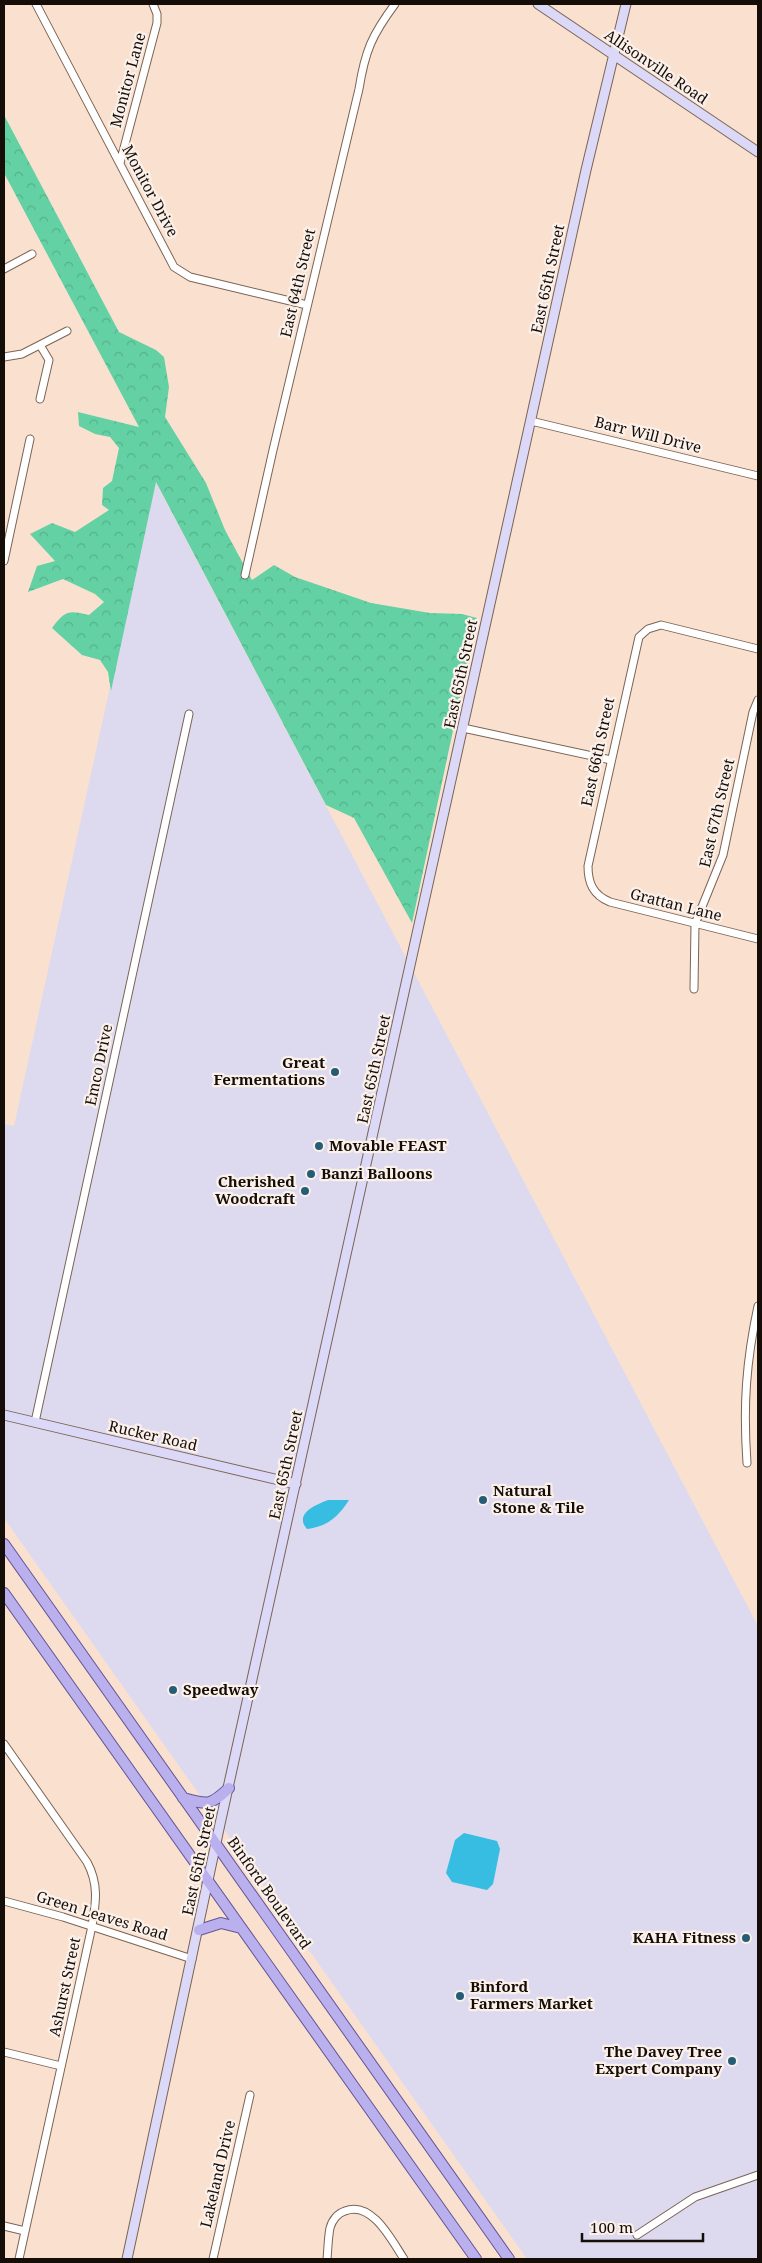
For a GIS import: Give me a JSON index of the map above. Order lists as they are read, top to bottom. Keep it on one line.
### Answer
{"streets":{"main road":["Binford Boulevard"],"street":["Allisonville Road","Monitor Lane","Monitor Drive","East 65th Street","East 64th Street","Barr Will Drive","East 66th Street","East 67th Street","Grattan Lane","Emco Drive","Rucker Road","Green Leaves Road","Ashurst Street","Lakeland Drive"]},"crossings":[["Allisonville Road","East 65th Street"],["Monitor Lane","Monitor Drive"],["Monitor Drive","East 64th Street"],["East 65th Street","Barr Will Drive"],["East 65th Street","Rucker Road"],["East 65th Street","Binford Boulevard"],["East 65th Street","Green Leaves Road"],["East 66th Street","Grattan Lane"],["East 67th Street","Grattan Lane"],["Emco Drive","Rucker Road"],["Green Leaves Road","Ashurst Street"]],"places":["Great Fermentations","Movable FEAST","Banzi Balloons","Cherished Woodcraft","Natural Stone & Tile","Speedway","KAHA Fitness","Binford Farmers Market","The Davey Tree Expert Company"],"scale_bar":"100 m"}
